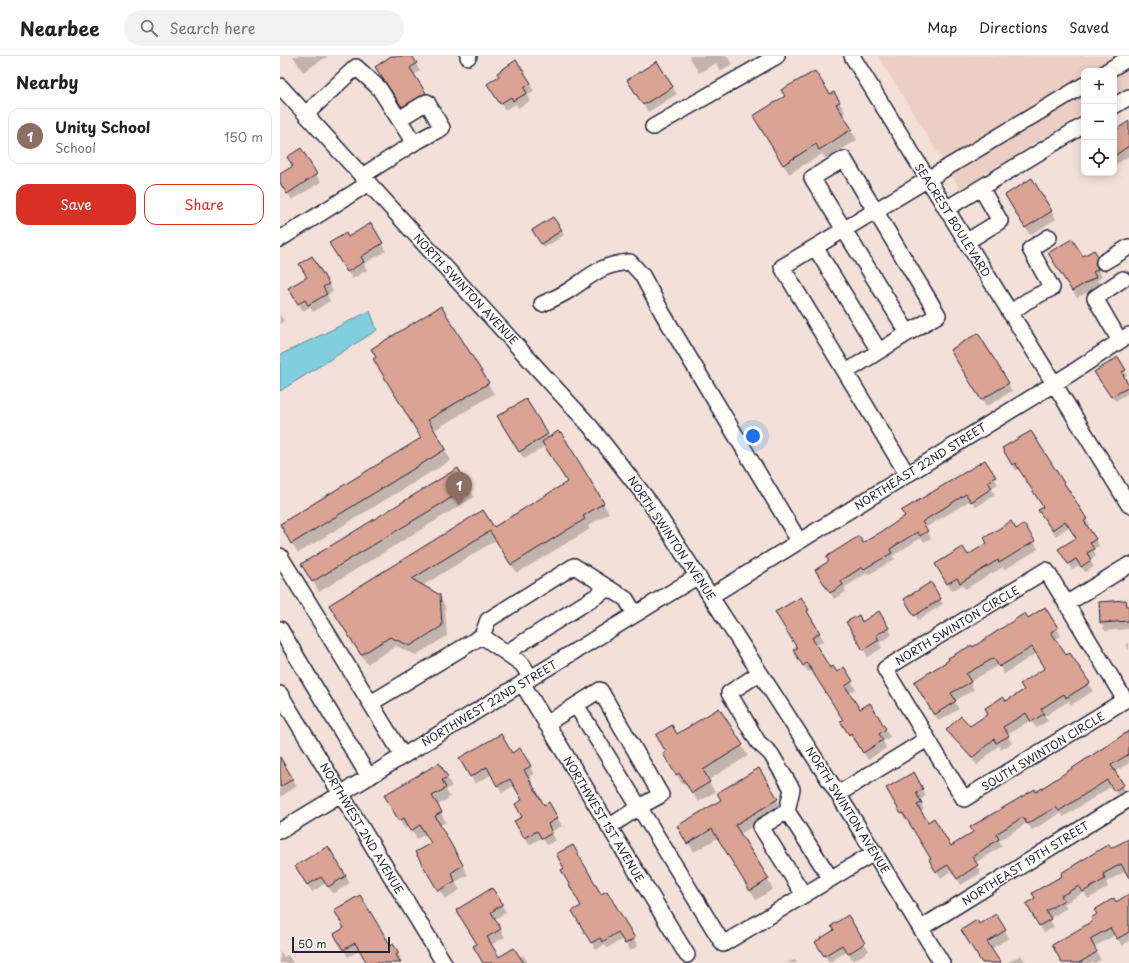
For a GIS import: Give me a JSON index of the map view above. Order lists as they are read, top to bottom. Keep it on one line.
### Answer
{"streets":{"street":["SEACREST BOULEVARD","NORTH SWINTON AVENUE","NORTHEAST 22ND STREET","NORTH SWINTON CIRCLE","NORTHWEST 22ND STREET","SOUTH SWINTON CIRCLE","NORTHWEST 1ST AVENUE","NORTHWEST 2ND AVENUE","NORTHEAST 19TH STREET"]},"crossings":[["SEACREST BOULEVARD","NORTHEAST 22ND STREET"],["NORTH SWINTON AVENUE","NORTHEAST 22ND STREET"],["NORTH SWINTON AVENUE","NORTHWEST 22ND STREET"],["NORTH SWINTON AVENUE","NORTHEAST 19TH STREET"],["NORTH SWINTON CIRCLE","SOUTH SWINTON CIRCLE"],["NORTHWEST 22ND STREET","NORTHWEST 1ST AVENUE"],["NORTHWEST 22ND STREET","NORTHWEST 2ND AVENUE"]],"scale_bar":"50 m","page":{"header":"Nearbee","search":"Search here","nav":["Map","Directions","Saved"],"heading":"Nearby","map_buttons":["+","−"],"list":[{"mark":"1","name":"Unity School","note":"School","value":"150 m"}],"buttons":["Save","Share"],"pins":"1","scale":"50 m"}}
